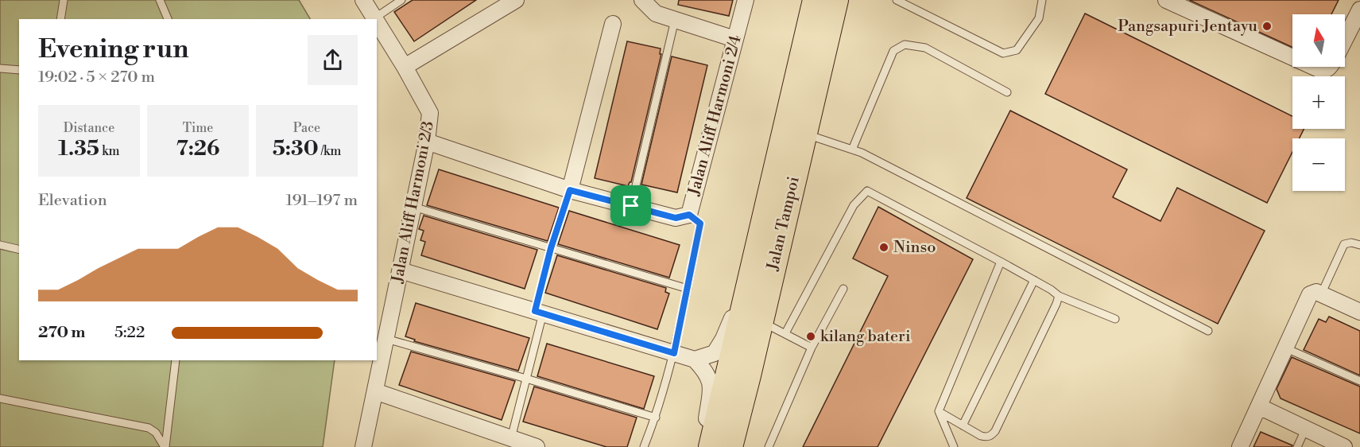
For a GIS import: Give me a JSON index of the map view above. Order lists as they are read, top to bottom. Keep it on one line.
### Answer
{"streets":{"main road":["Jalan Tampoi"],"street":["Jalan Aliff Harmoni 2/4","Jalan Aliff Harmoni 2/3"]},"places":["Pangsapuri Jentayu","Ninso","kilang bateri"],"north":"top","page":{"map_buttons":["+","−"],"heading":["Evening run","19:02 · 5 × 270 m"],"stats":[["Distance","1.35 km"],["Time","7:26"],["Pace","5:30 /km"]],"chart":["Elevation","191–197 m"],"list":[{"name":"270 m","note":"5:22"}]}}
